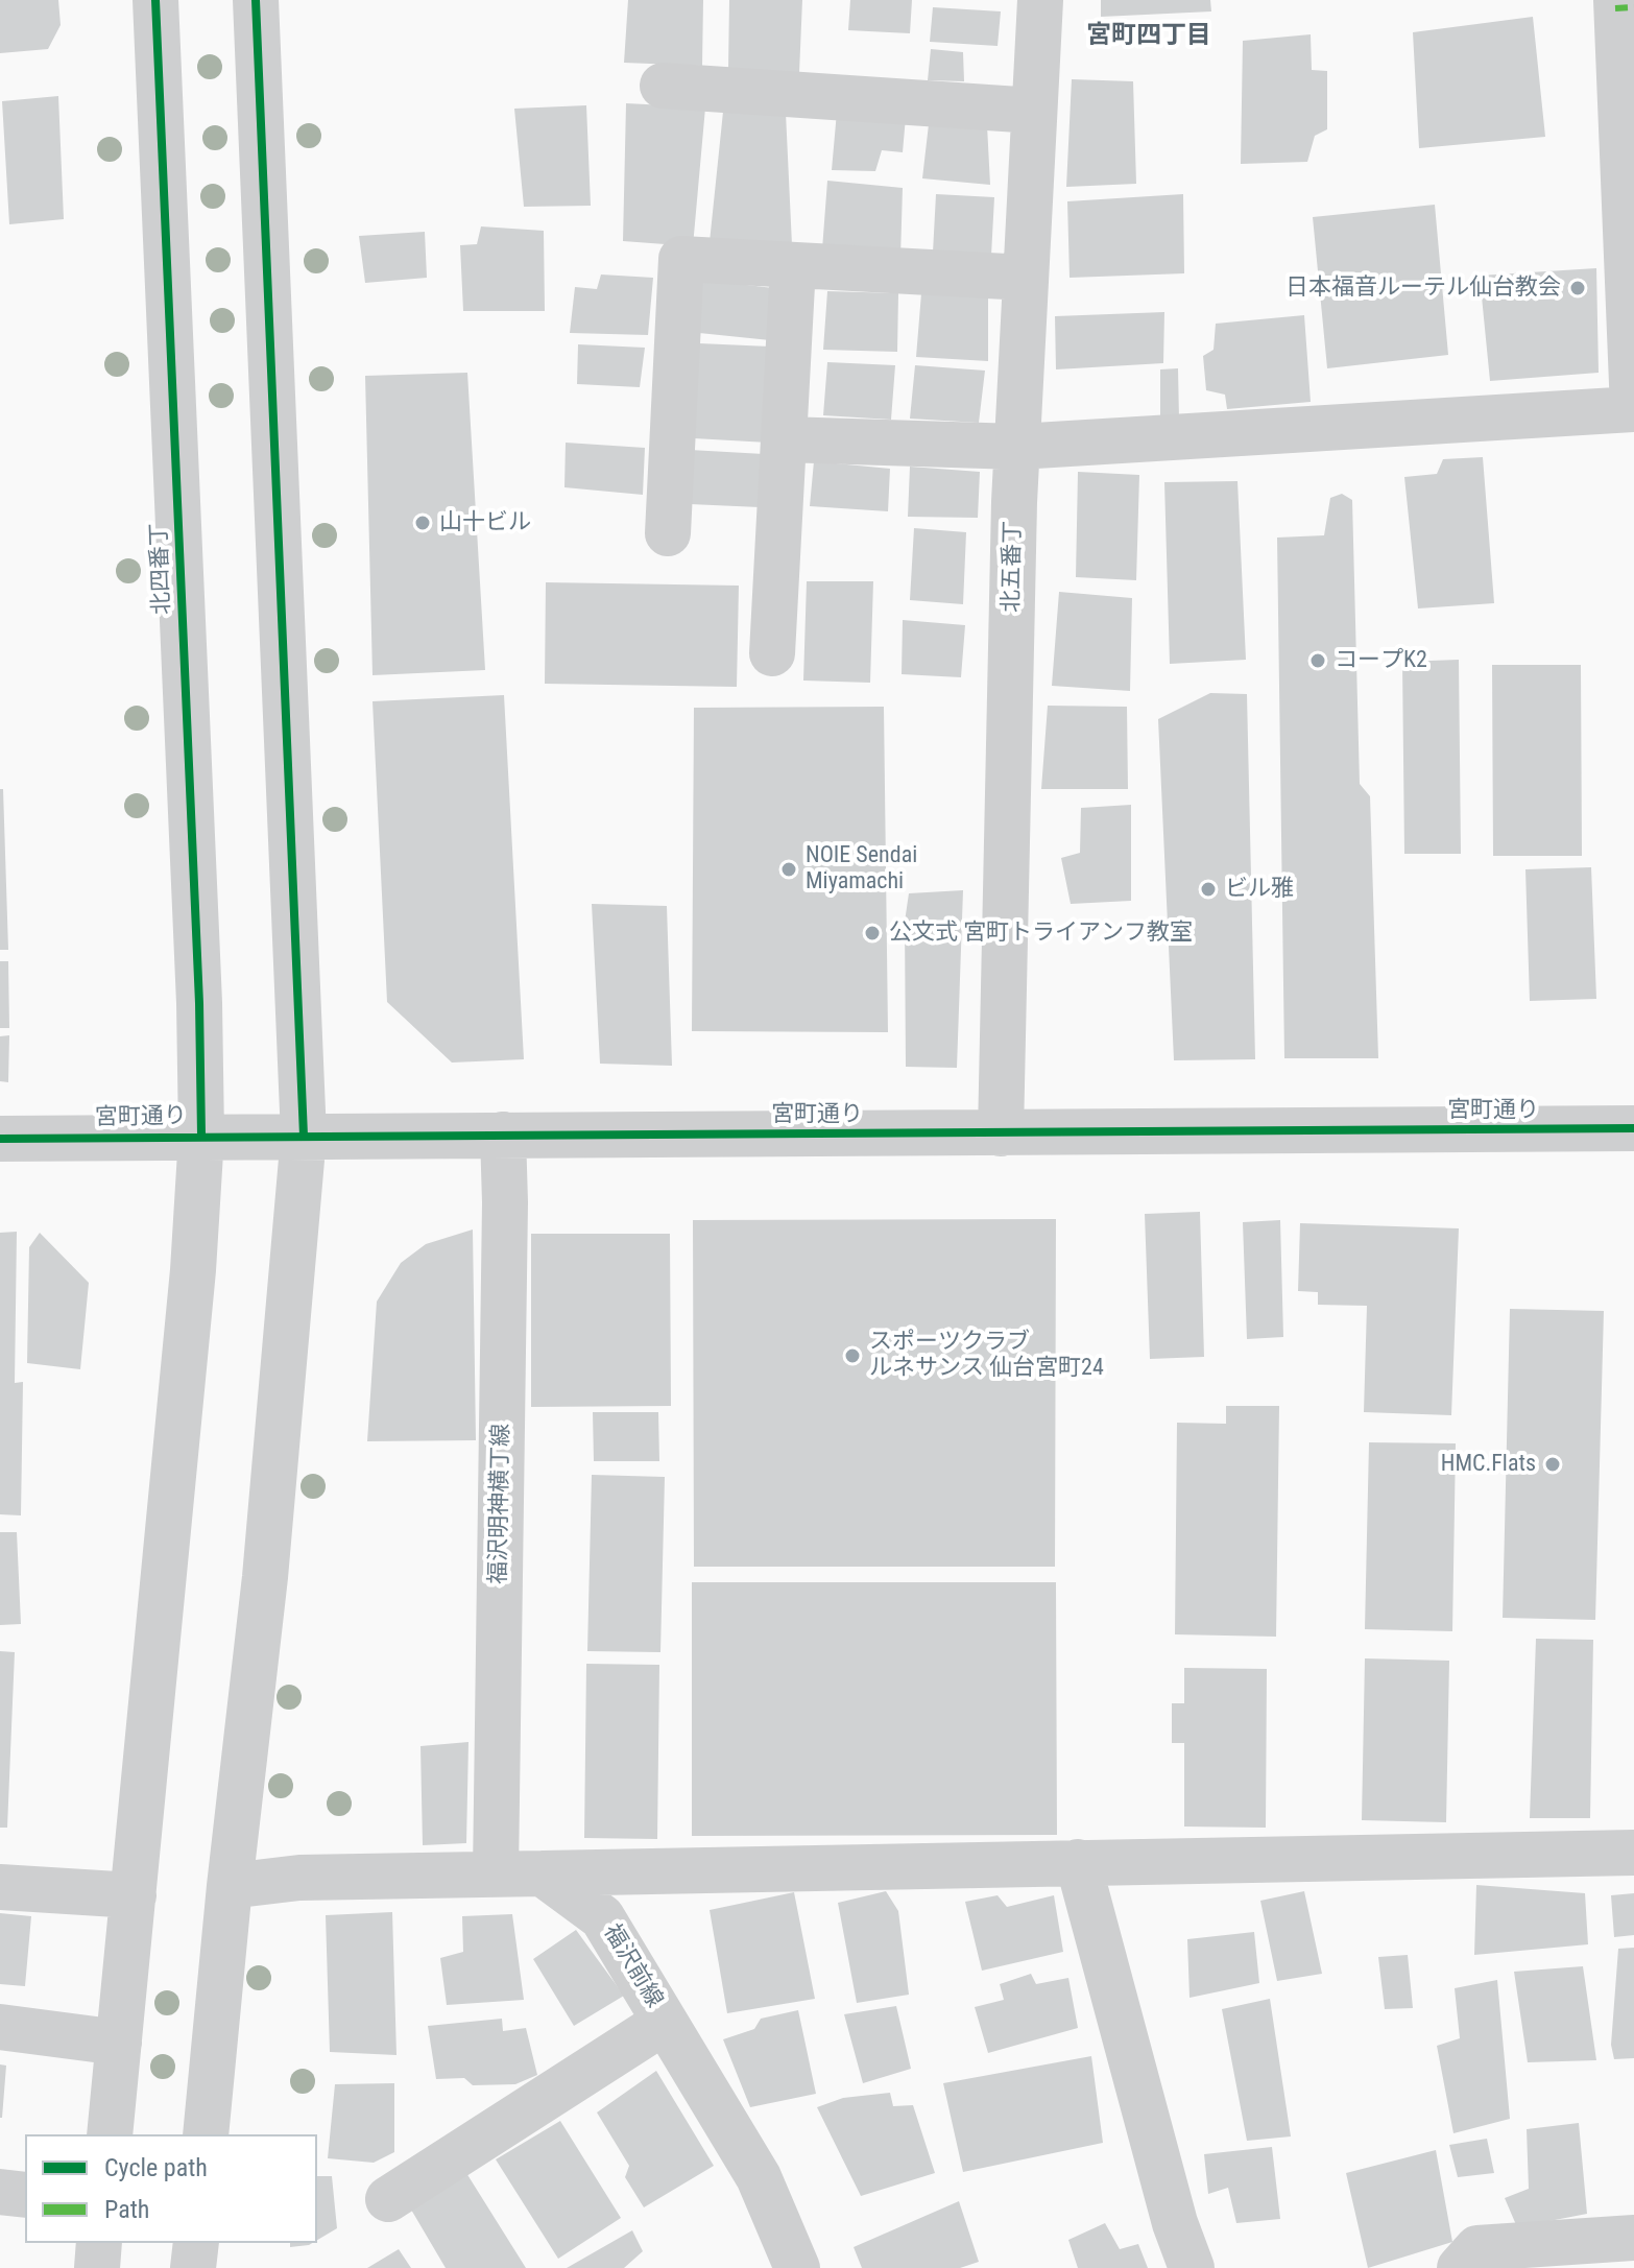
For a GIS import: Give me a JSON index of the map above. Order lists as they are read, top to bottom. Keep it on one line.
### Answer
{"streets":{"street":["北五番丁","北四番丁","宮町通り","福沢明神横丁線","福沢前線"]},"crossings":[["北五番丁","宮町通り"],["北四番丁","宮町通り"],["宮町通り","福沢明神横丁線"]],"districts":["宮町四丁目"],"places":["日本福音ルーテル仙台教会","山十ビル","コープK2","NOIE Sendai Miyamachi","ビル雅","公文式 宮町トライアンフ教室","スポーツクラブ ルネサンス 仙台宮町24","HMC.Flats"],"legend":["Cycle path","Path"]}
